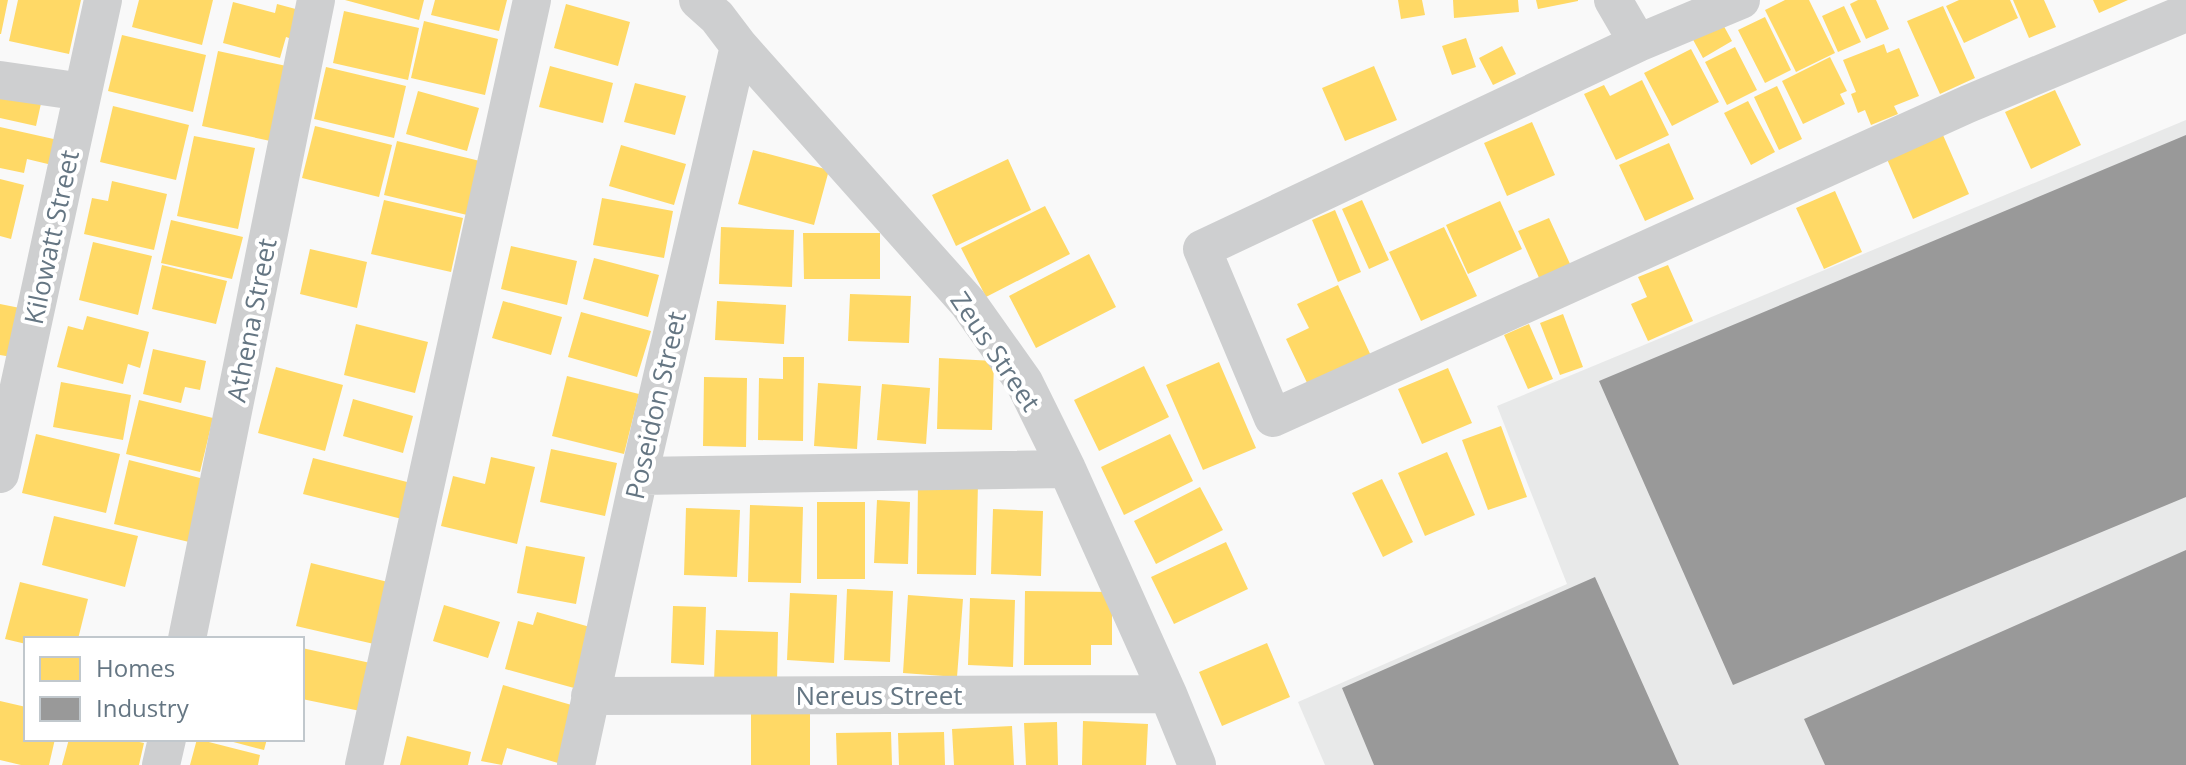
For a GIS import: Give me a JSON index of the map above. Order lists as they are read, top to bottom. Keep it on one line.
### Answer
{"streets":{"street":["Kilowatt Street","Athena Street","Zeus Street","Poseidon Street","Nereus Street"]},"crossings":[["Zeus Street","Poseidon Street"],["Zeus Street","Nereus Street"],["Poseidon Street","Nereus Street"]],"legend":["Homes","Industry"]}
